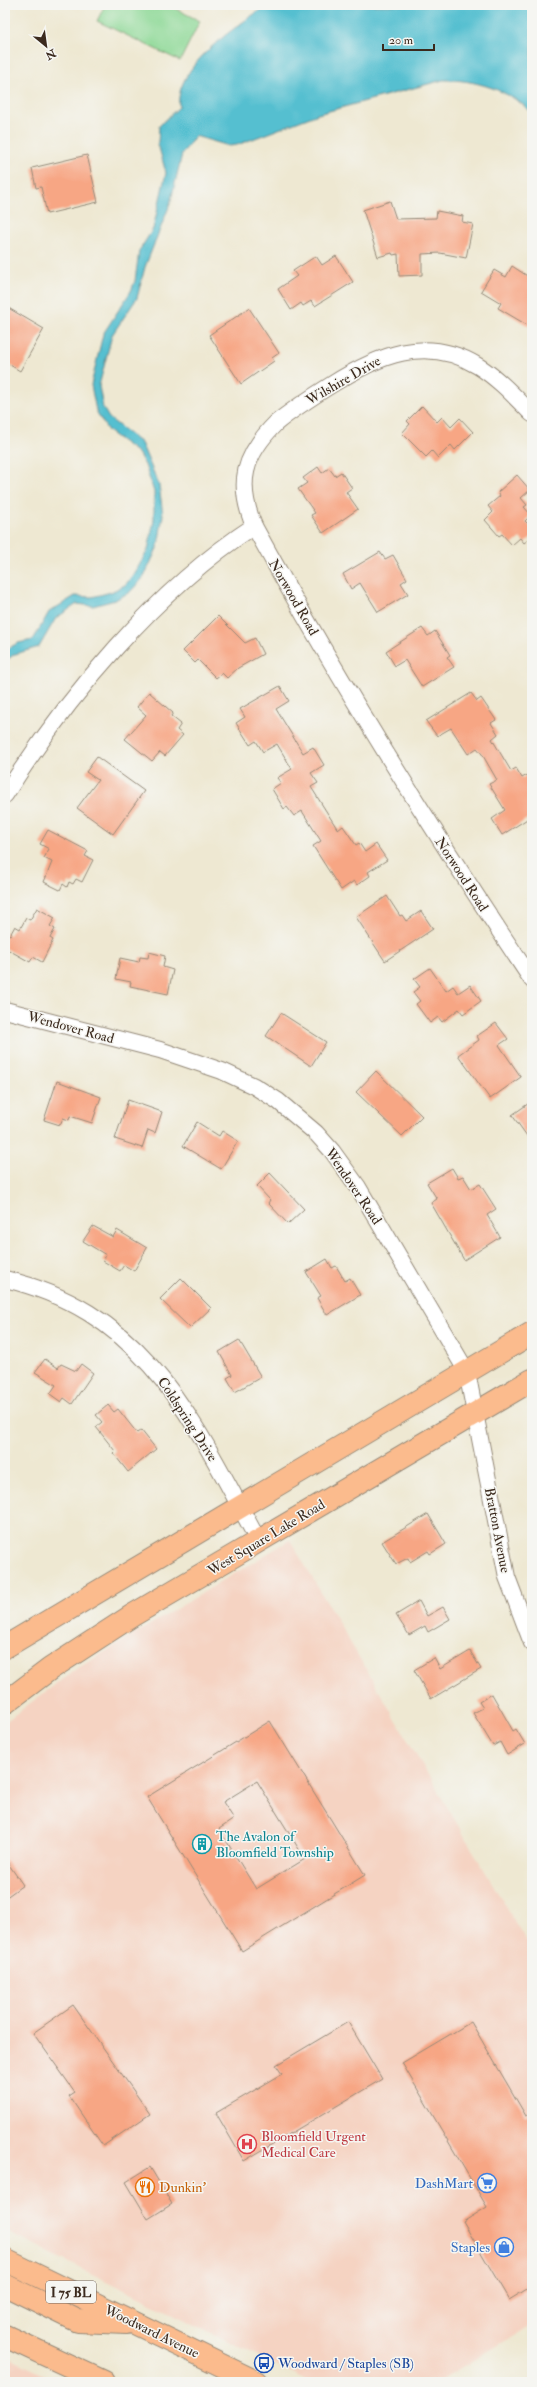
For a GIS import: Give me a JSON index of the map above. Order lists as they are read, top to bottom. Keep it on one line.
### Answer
{"streets":{"main road":["West Square Lake Road","I 75 BL","Woodward Avenue"],"street":["Wilshire Drive","Norwood Road","Wendover Road","Coldspring Drive","Bratton Avenue"]},"crossings":[["Wilshire Drive","Norwood Road"],["Wendover Road","Bratton Avenue"],["Wendover Road","West Square Lake Road"],["Coldspring Drive","West Square Lake Road"],["Bratton Avenue","West Square Lake Road"]],"places":{"building":["The Avalon of Bloomfield Township"],"hospital":["Bloomfield Urgent Medical Care"],"supermarket":["DashMart"],"restaurant":["Dunkin'"],"shop":["Staples"],"bus stop":["Woodward / Staples (SB)"]},"scale_bar":"20 m","north":"bottom right"}
